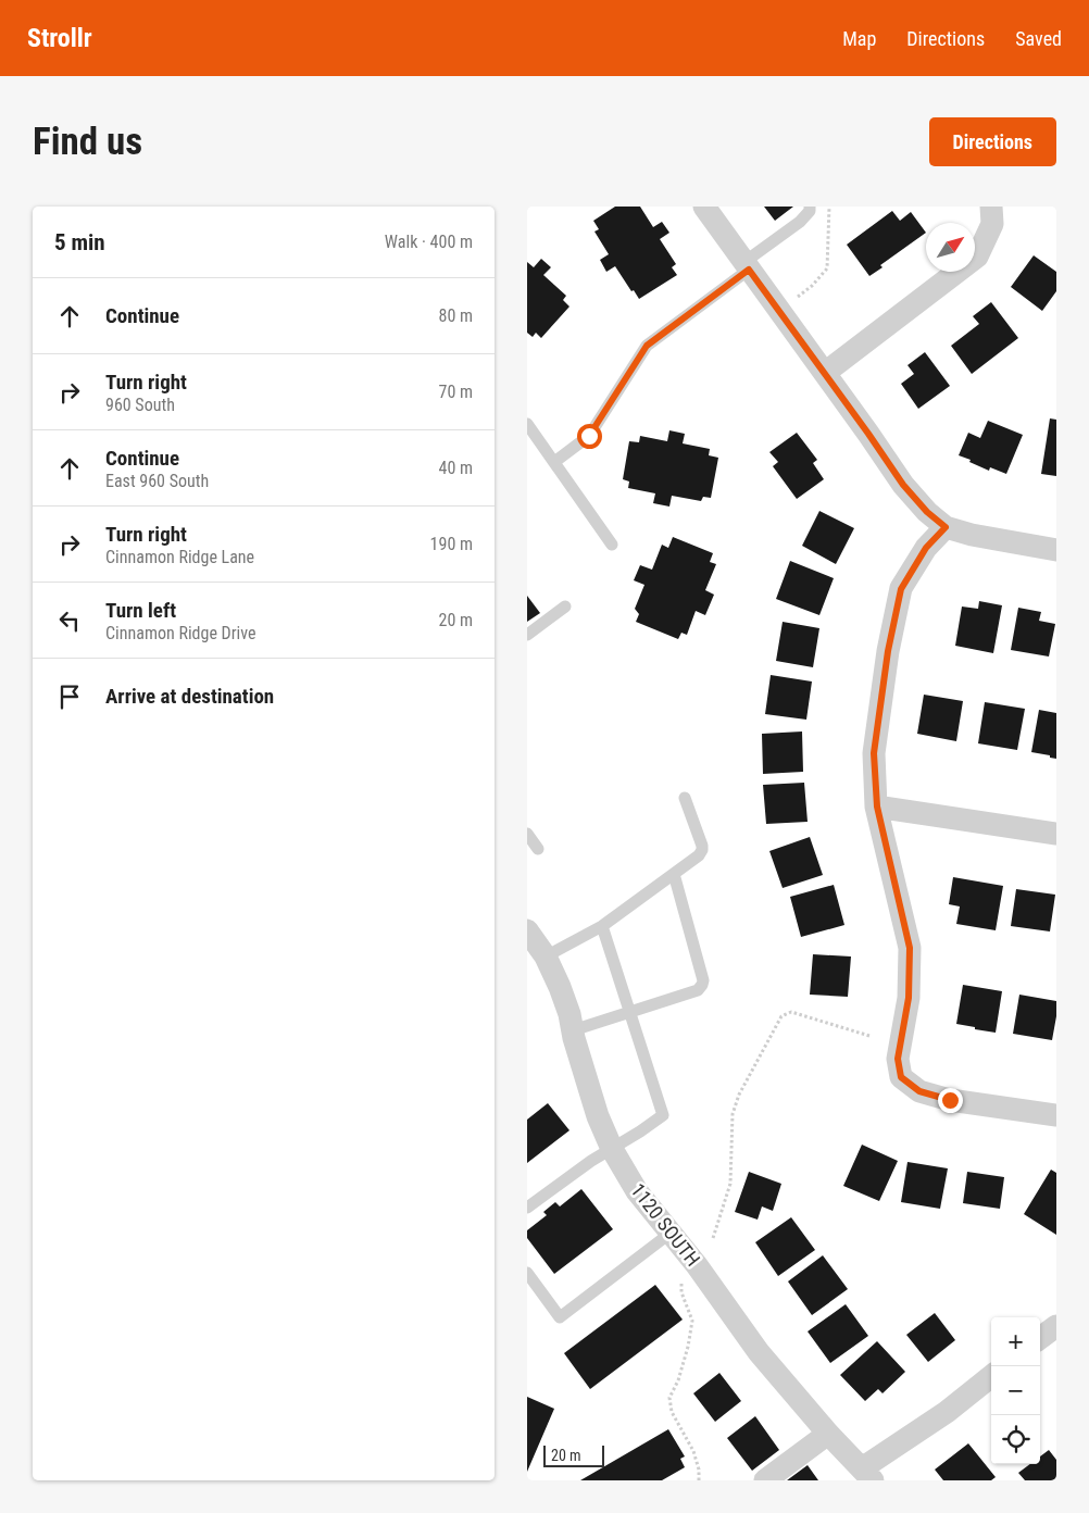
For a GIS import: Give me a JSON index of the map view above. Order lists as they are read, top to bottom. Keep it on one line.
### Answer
{"streets":{"street":["1120 SOUTH"]},"scale_bar":"20 m","north":"top right","page":{"header":"Strollr","nav":["Map","Directions","Saved"],"buttons":"Directions","title":"Find us","heading":["5 min","Walk · 400 m"],"list":[["Continue","80 m"],["Turn right","960 South","70 m"],["Continue","East 960 South","40 m"],["Turn right","Cinnamon Ridge Lane","190 m"],["Turn left","Cinnamon Ridge Drive","20 m"],"Arrive at destination"],"map_buttons":["+","−"],"scale":"20 m"}}
